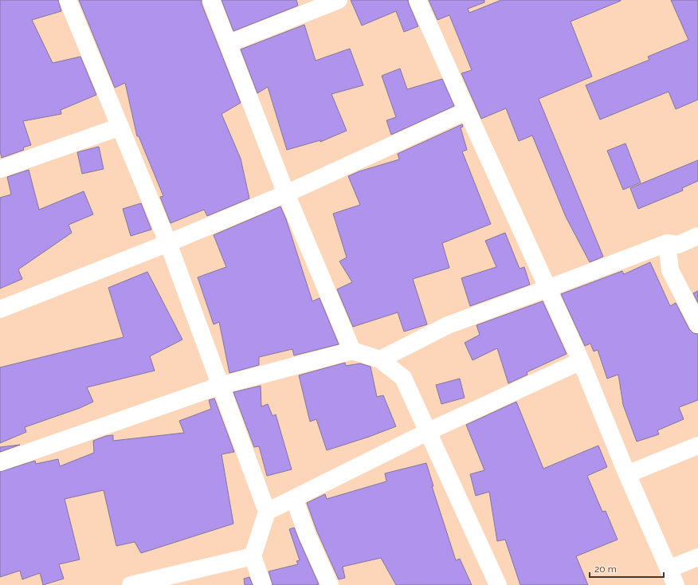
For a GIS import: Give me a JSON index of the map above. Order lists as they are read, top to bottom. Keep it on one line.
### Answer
{"scale_bar":"20 m"}
